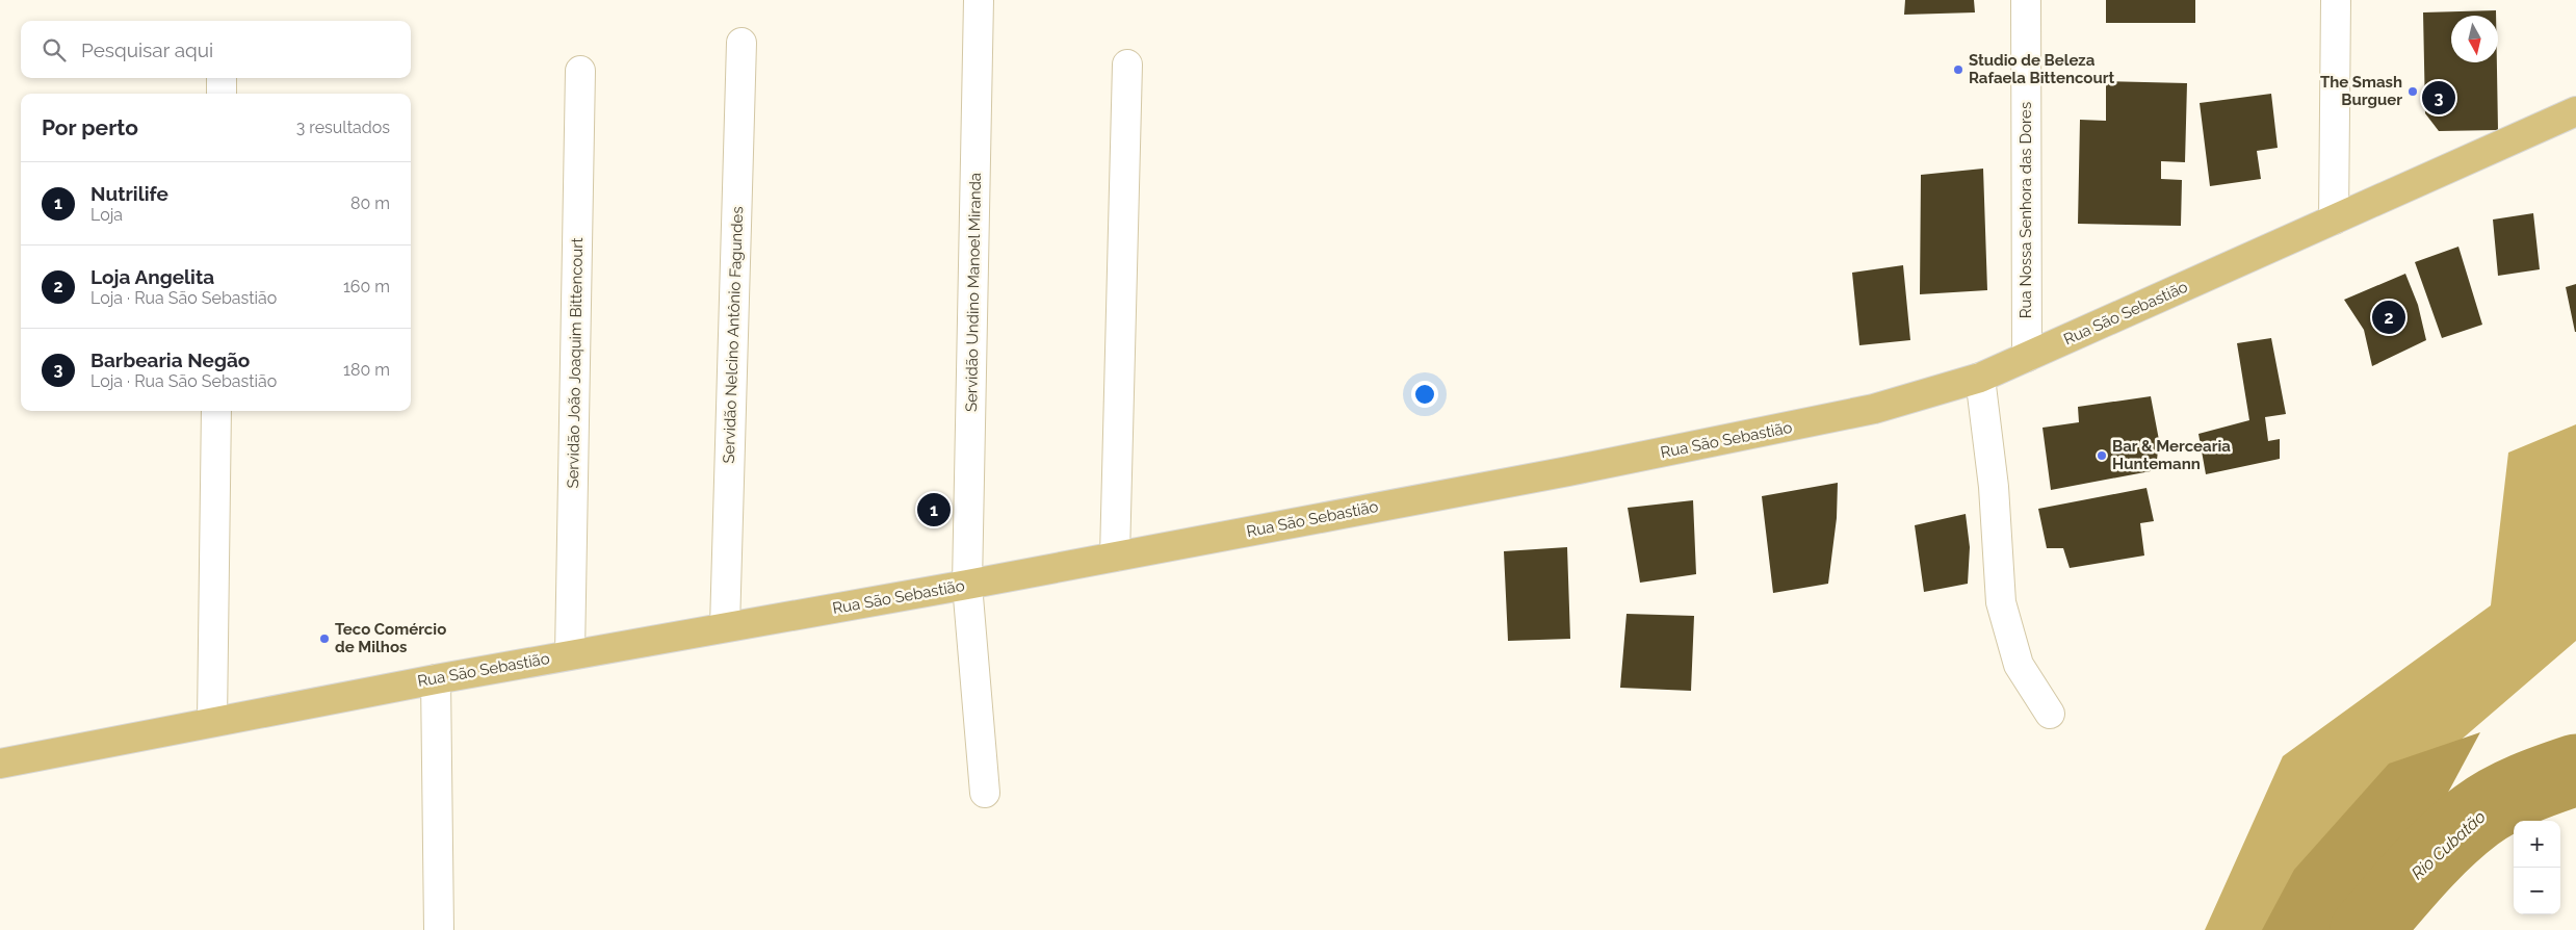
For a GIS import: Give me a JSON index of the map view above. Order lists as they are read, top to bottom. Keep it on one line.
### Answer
{"streets":{"main road":["Rua São Sebastião"],"street":["Rua Nossa Senhora das Dores","Servidão Undino Manoel Miranda","Servidão Nelcino Antônio Fagundes","Servidão João Joaquim Bittencourt"]},"crossings":[["Rua Nossa Senhora das Dores","Rua São Sebastião"],["Servidão Undino Manoel Miranda","Rua São Sebastião"],["Rua São Sebastião","Servidão Nelcino Antônio Fagundes"],["Rua São Sebastião","Servidão João Joaquim Bittencourt"]],"water":["Rio Cubatão"],"places":["Studio de Beleza Rafaela Bittencourt","The Smash Burguer","Bar & Mercearia Huntemann","Teco Comércio de Milhos"],"north":"bottom","page":{"search":"Pesquisar aqui","pins":["3","2","1"],"heading":["Por perto","3 resultados"],"list":[{"mark":"1","name":"Nutrilife","note":"Loja","value":"80 m"},{"mark":"2","name":"Loja Angelita","note":"Loja · Rua São Sebastião","value":"160 m"},{"mark":"3","name":"Barbearia Negão","note":"Loja · Rua São Sebastião","value":"180 m"}],"map_buttons":["+","−"]}}
